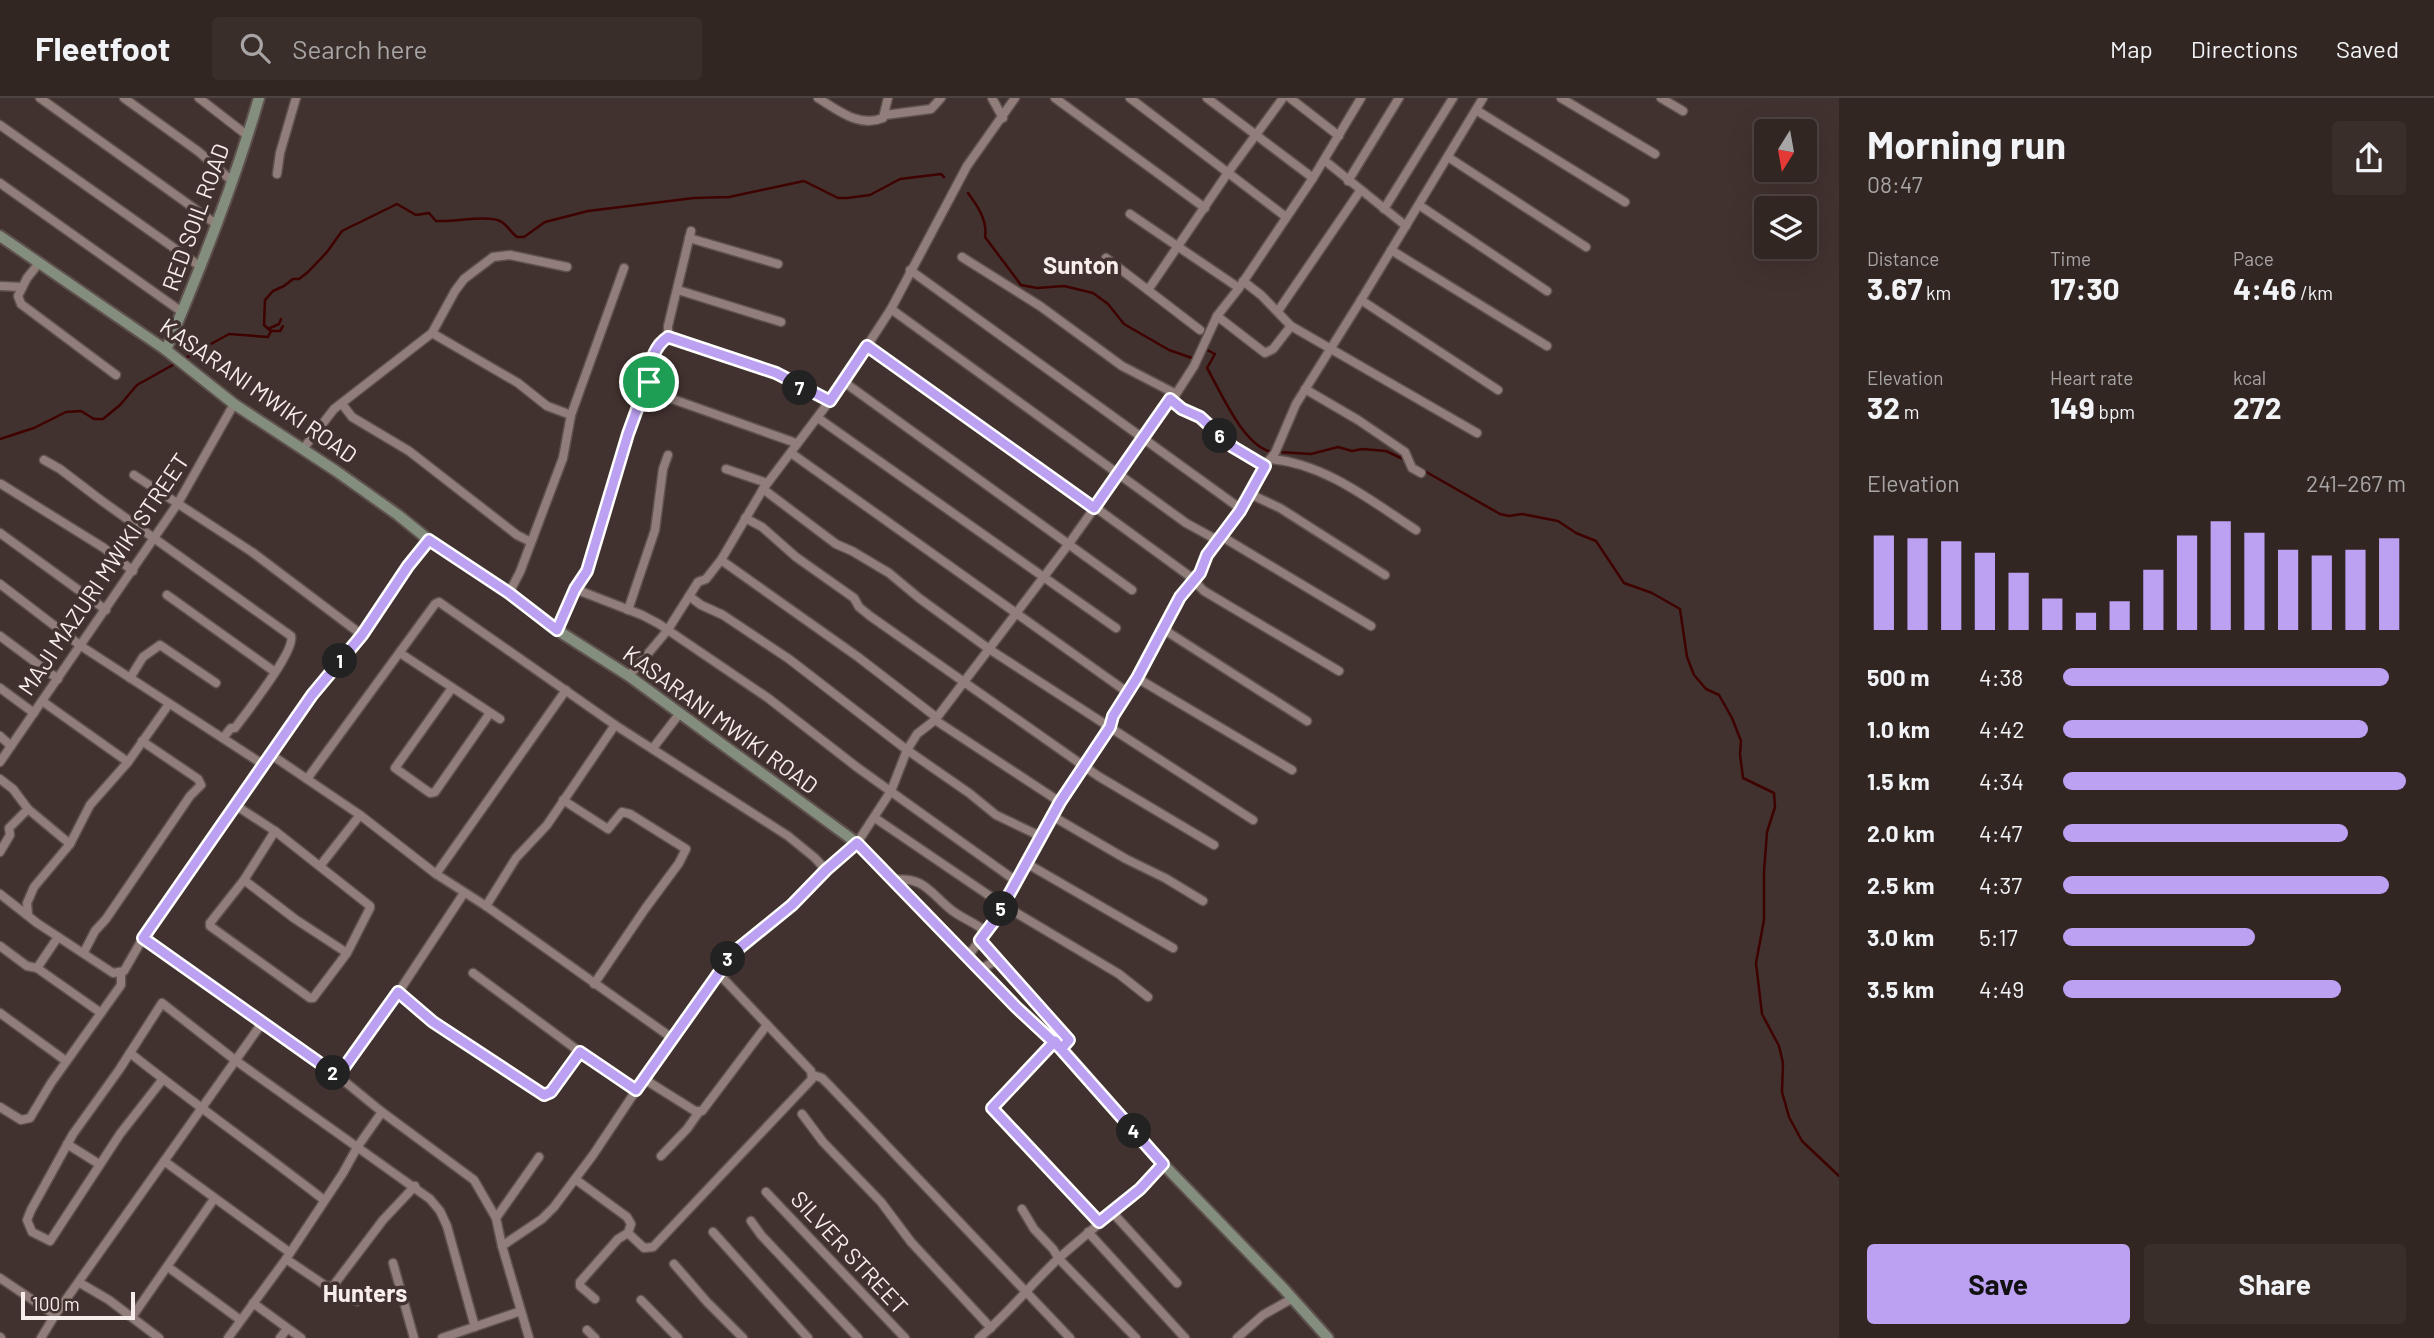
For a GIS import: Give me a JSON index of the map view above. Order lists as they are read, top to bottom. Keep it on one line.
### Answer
{"streets":{"main road":["RED SOIL ROAD","KASARANI MWIKI ROAD"],"street":["MAJI MAZURI MWIKI STREET","SILVER STREET"]},"crossings":[["RED SOIL ROAD","KASARANI MWIKI ROAD"],["KASARANI MWIKI ROAD","MAJI MAZURI MWIKI STREET"]],"districts":["Sunton","Hunters"],"scale_bar":"100 m","north":"bottom","page":{"header":"Fleetfoot","search":"Search here","nav":["Map","Directions","Saved"],"heading":["Morning run","08:47"],"stats":[["Distance","3.67 km"],["Time","17:30"],["Pace","4:46 /km"],["Elevation","32 m"],["Heart rate","149 bpm"],["kcal","272"]],"pins":["7","6","1","5","3","2","4"],"chart":["Elevation","241–267 m"],"list":[{"name":"500 m","note":"4:38"},{"name":"1.0 km","note":"4:42"},{"name":"1.5 km","note":"4:34"},{"name":"2.0 km","note":"4:47"},{"name":"2.5 km","note":"4:37"},{"name":"3.0 km","note":"5:17"},{"name":"3.5 km","note":"4:49"}],"buttons":["Save","Share"],"scale":"100 m"}}
